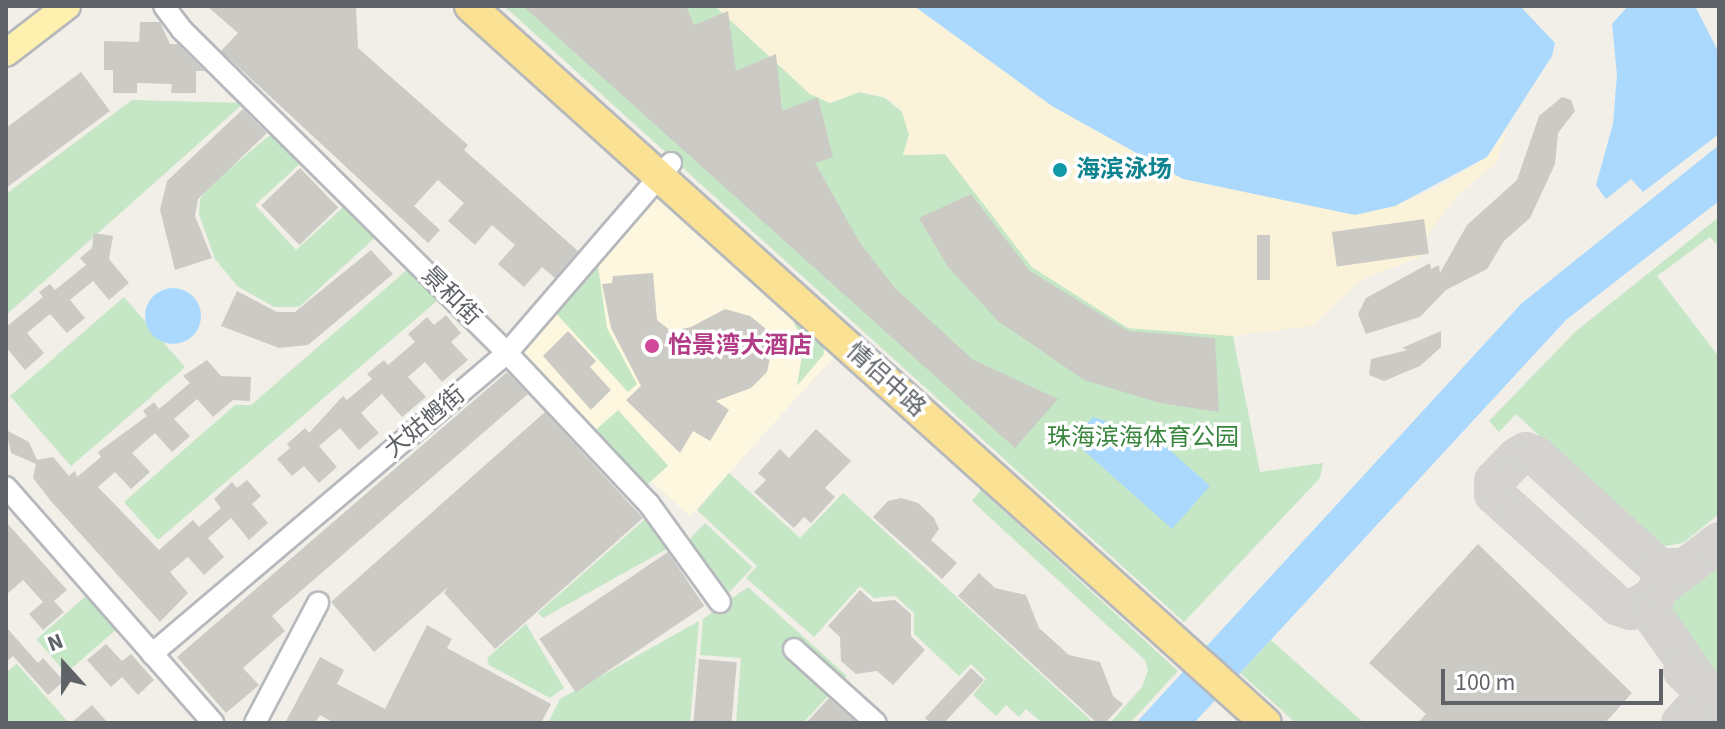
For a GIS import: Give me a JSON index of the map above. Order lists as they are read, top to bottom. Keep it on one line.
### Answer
{"streets":{"highway":["情侣中路"],"street":["景和街","大姑乸街"]},"crossings":[["景和街","大姑乸街"],["情侣中路","大姑乸街"]],"parks":["珠海滨海体育公园"],"places":["海滨泳场","怡景湾大酒店"],"scale_bar":"100 m","north":"top"}
